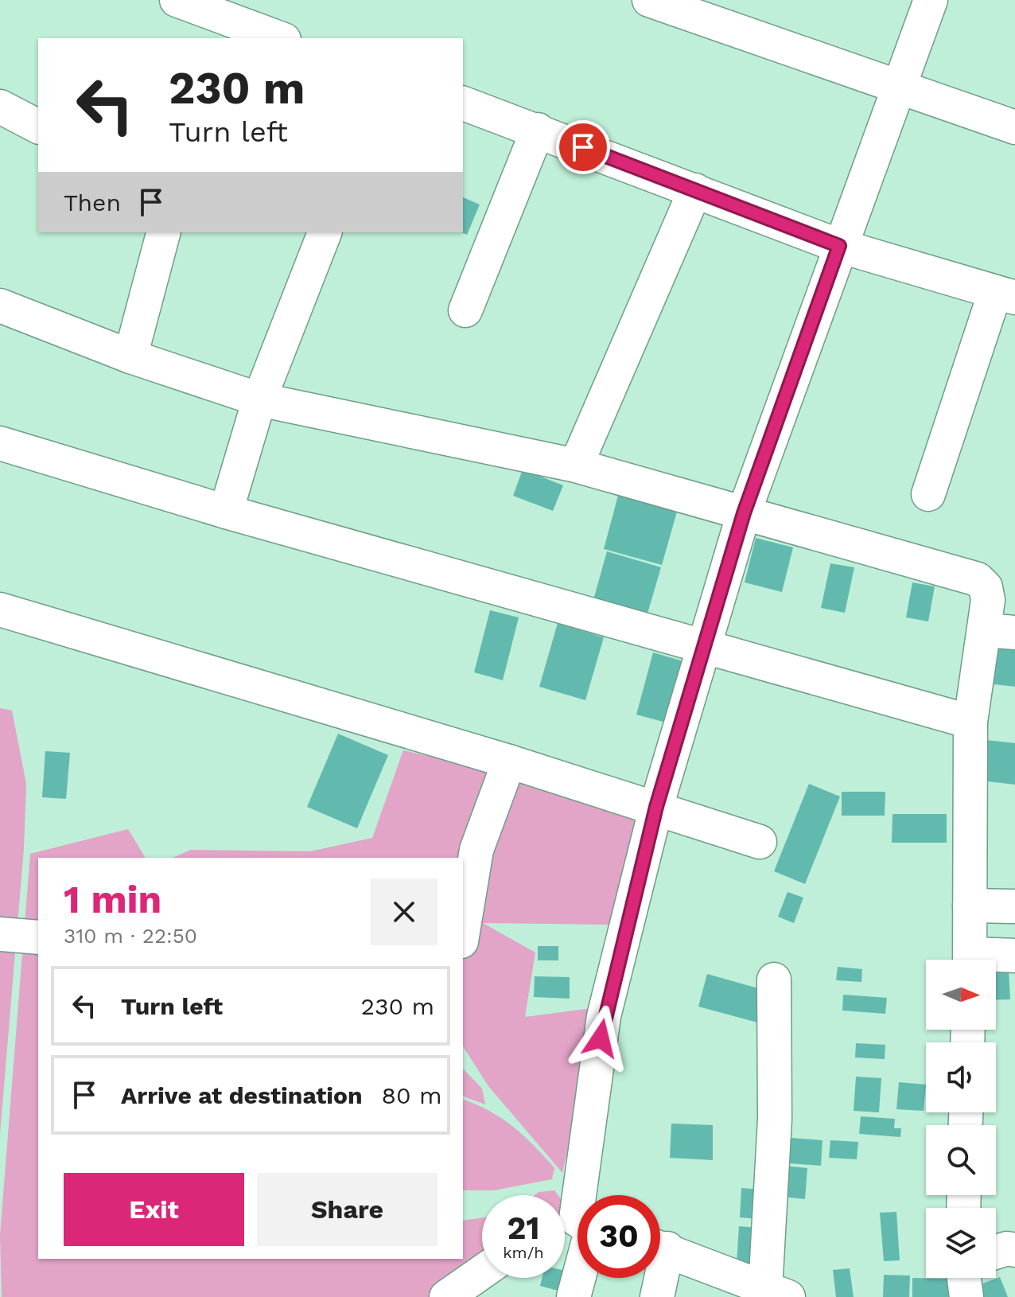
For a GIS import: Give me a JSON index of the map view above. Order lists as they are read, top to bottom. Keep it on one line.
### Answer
{"north":"right","page":{"turn":["230 m","Turn left"],"then":"Then","heading":["1 min","310 m · 22:50"],"list":[{"name":"Turn left","value":"230 m"},{"name":"Arrive at destination","value":"80 m"}],"buttons":["Exit","Share"],"speed":"21 km/h","limit":"30"}}
